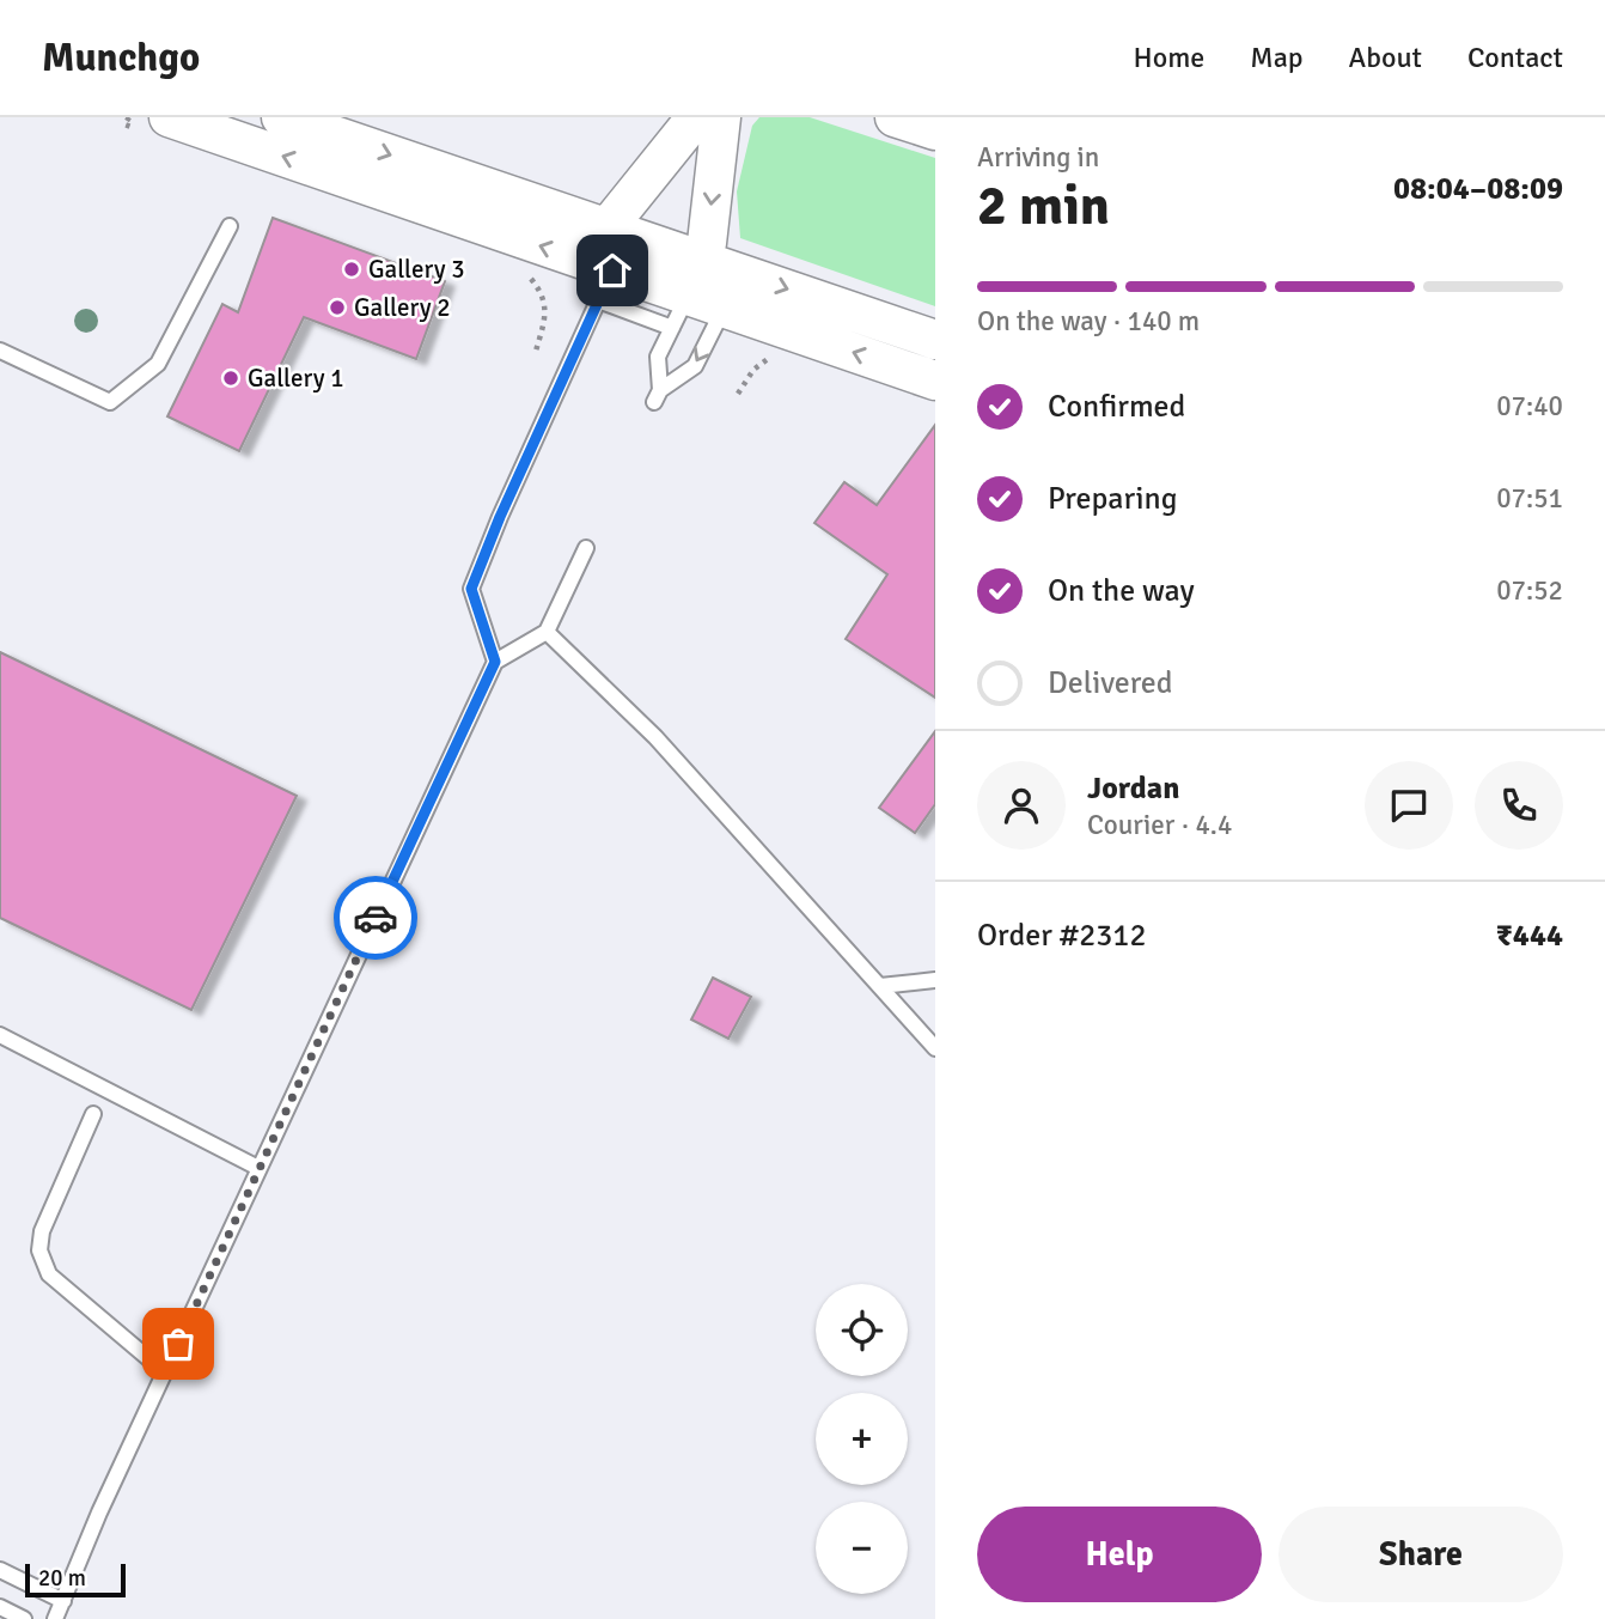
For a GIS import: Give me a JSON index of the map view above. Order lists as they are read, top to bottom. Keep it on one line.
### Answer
{"places":["Gallery 3","Gallery 2","Gallery 1"],"scale_bar":"20 m","page":{"header":"Munchgo","nav":["Home","Map","About","Contact"],"heading":["2 min","Arriving in","08:04–08:09"],"panel":["Jordan","Courier · 4.4","Order #2312","₹444"],"bar":"On the way · 140 m","list":[["Confirmed","07:40"],["Preparing","07:51"],["On the way","07:52"],"Delivered"],"map_buttons":["+","−"],"buttons":["Help","Share"],"scale":"20 m"}}
